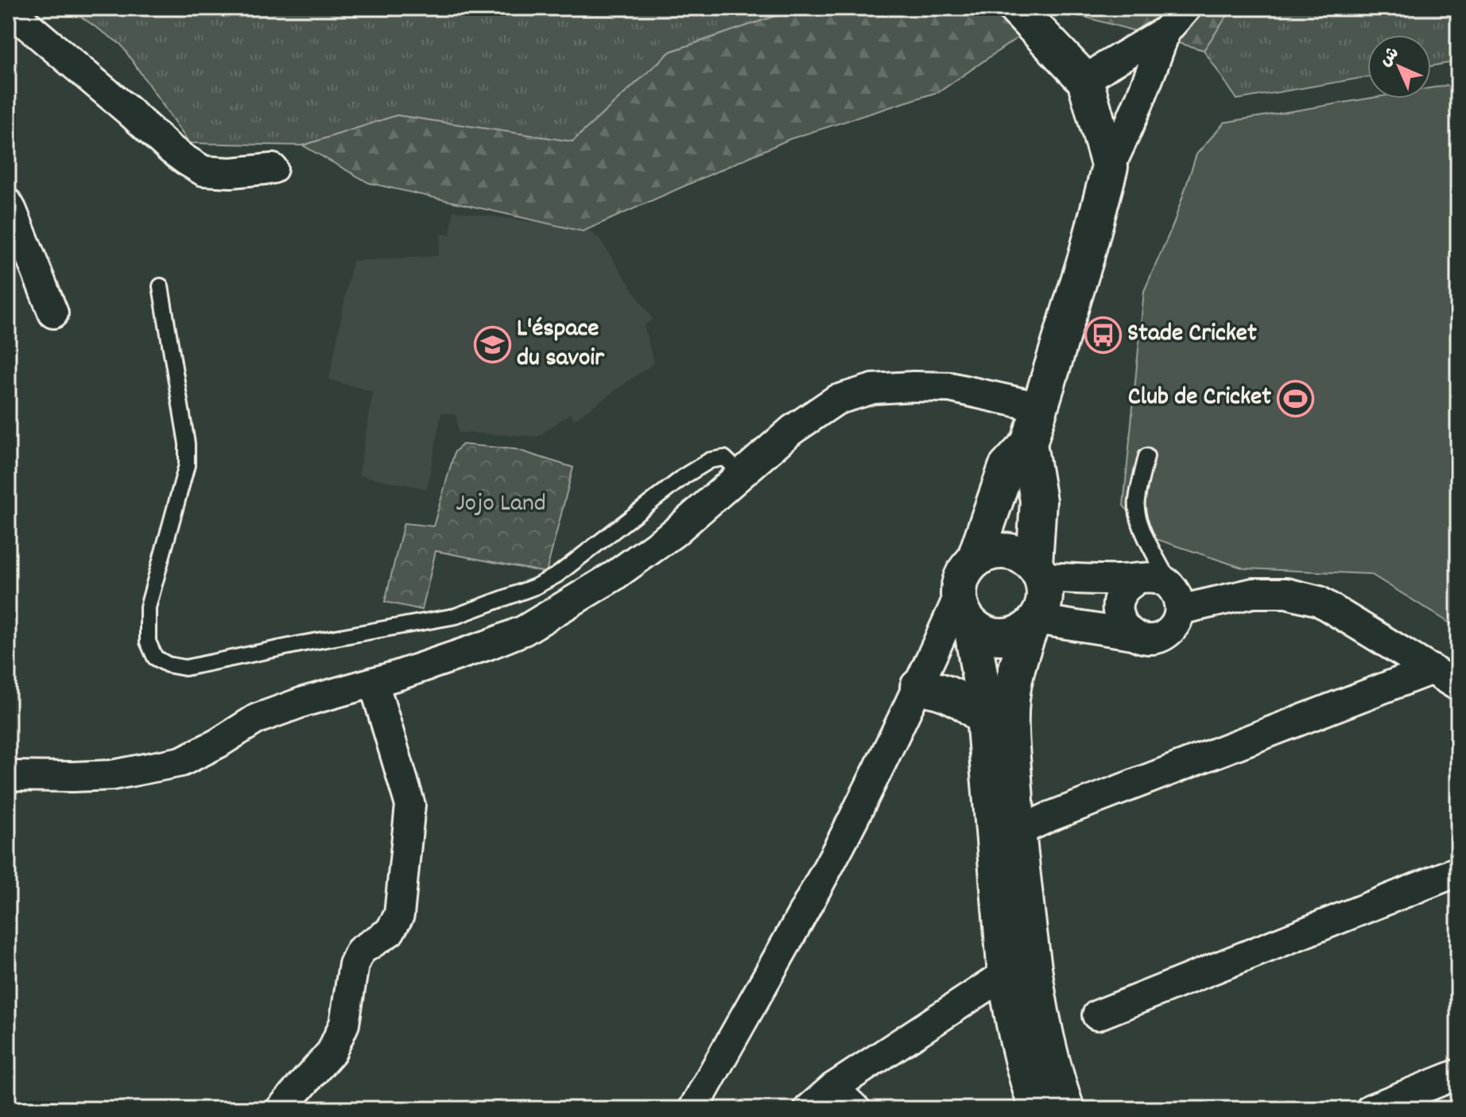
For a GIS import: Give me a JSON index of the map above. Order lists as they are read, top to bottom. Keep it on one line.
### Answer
{"parks":["Jojo Land"],"places":{"bus stop":["Stade Cricket"],"school or university":["L'éspace du savoir"],"sports":["Club de Cricket"]},"north":"top left"}
